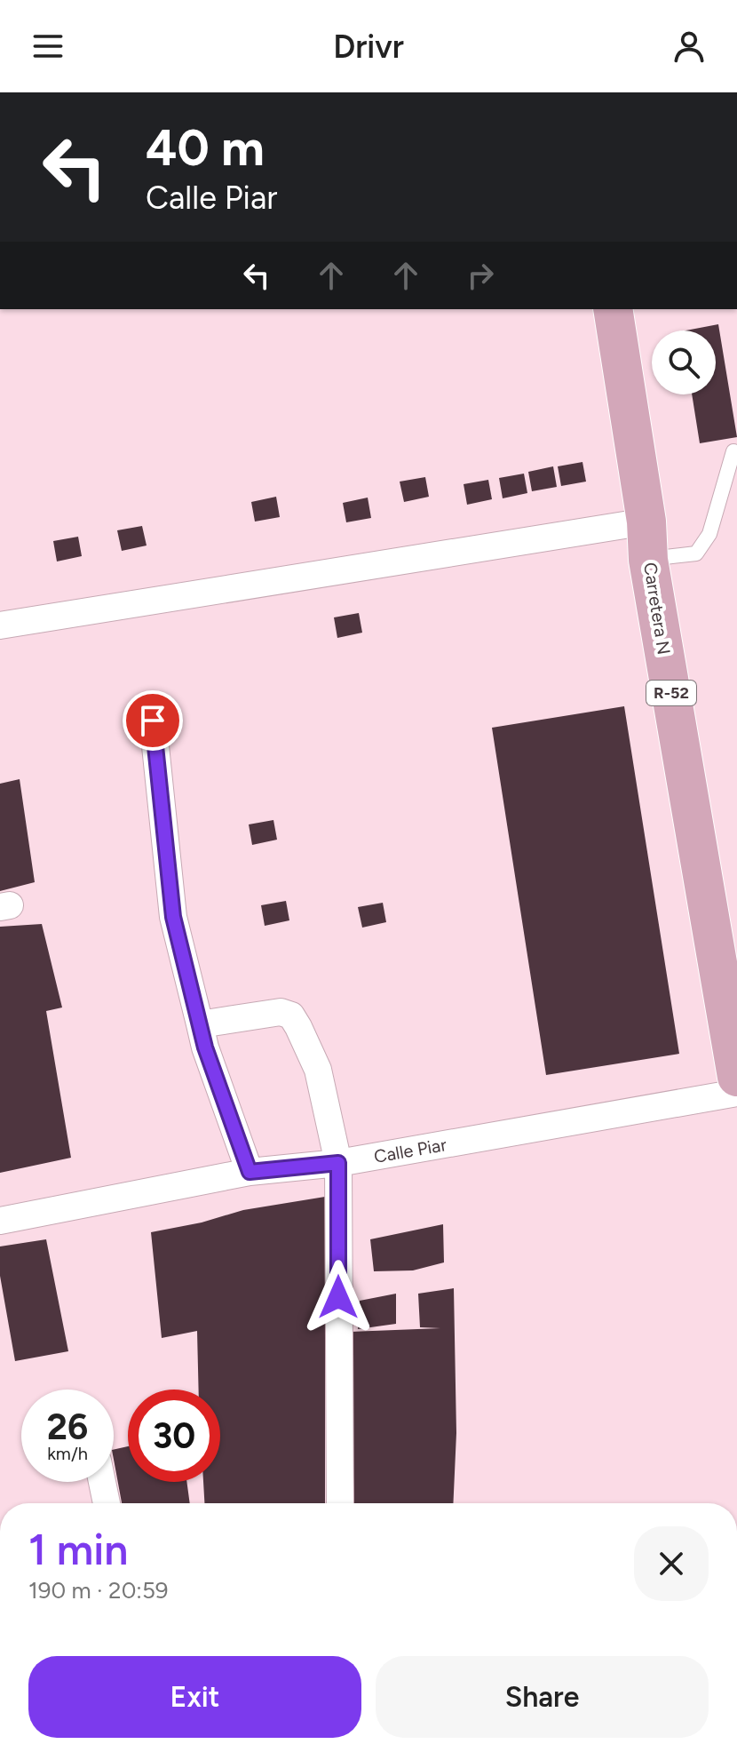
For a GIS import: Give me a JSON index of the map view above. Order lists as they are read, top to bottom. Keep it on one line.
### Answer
{"streets":{"main road":["Carretera N","R-52"],"street":["Calle Piar"]},"page":{"header":"Drivr","turn":["40 m","Calle Piar"],"speed":"26 km/h","limit":"30","heading":["1 min","190 m · 20:59"],"buttons":["Exit","Share"]}}
